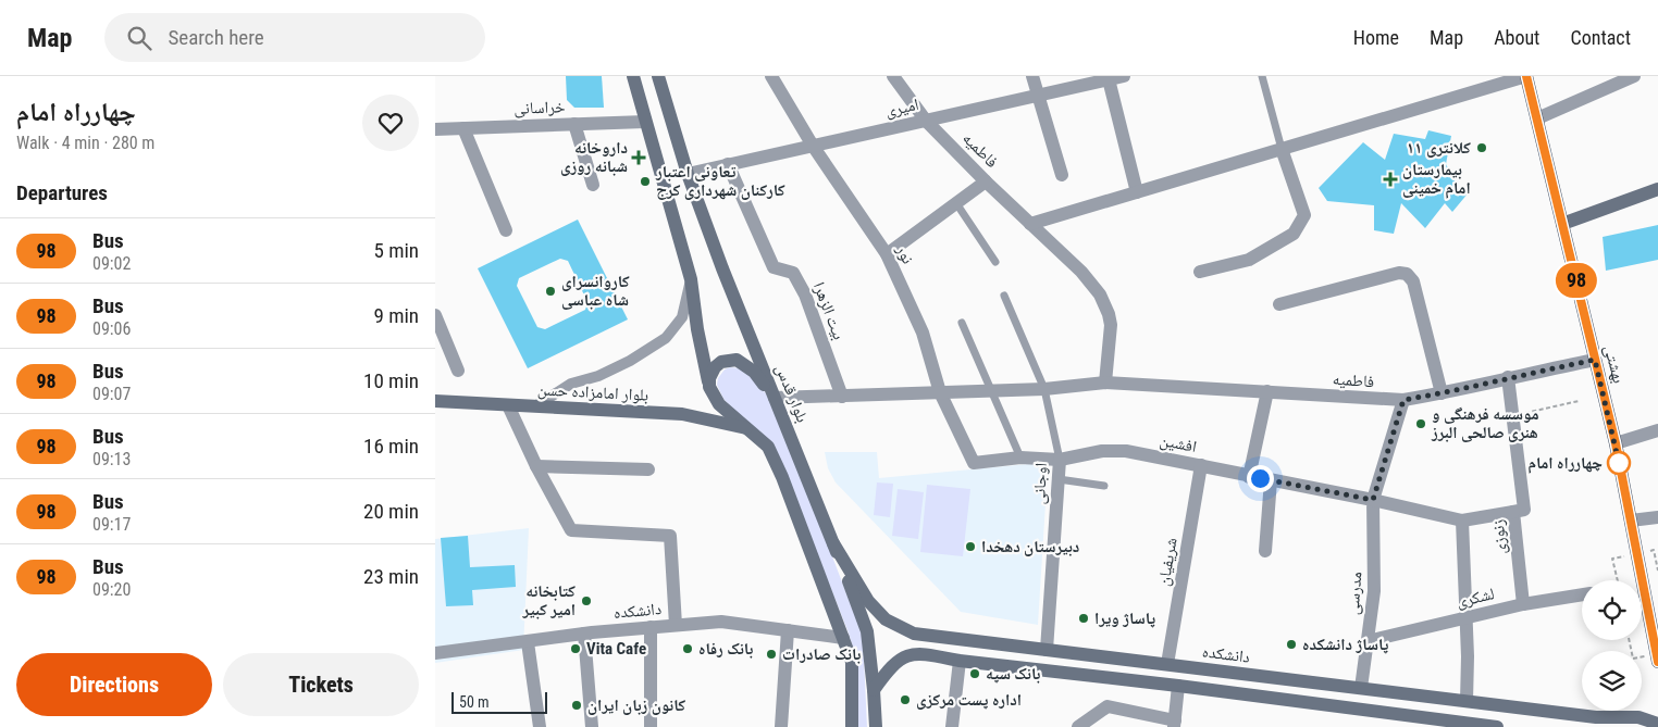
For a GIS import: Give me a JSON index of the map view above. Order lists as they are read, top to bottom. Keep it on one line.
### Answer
{"streets":{"main road":["بهشتی","بلوار امامزاده حسن","بلوار قدس","دانشکده"],"street":["خراسانی","امیری","فاطمیه","نور","بیت الزهرا","افشین","اوجانی","زنوزی","شریفیان","مدرسی","لشکری"]},"crossings":[["امیری","فاطمیه"],["امیری","نور"],["امیری","بیت الزهرا"],["امیری","بلوار قدس"],["فاطمیه","نور"],["فاطمیه","بیت الزهرا"],["فاطمیه","بهشتی"],["فاطمیه","بلوار قدس"],["فاطمیه","اوجانی"],["فاطمیه","زنوزی"],["فاطمیه","مدرسی"],["نور","افشین"],["بلوار قدس","دانشکده"],["افشین","اوجانی"],["افشین","شریفیان"],["افشین","مدرسی"],["اوجانی","دانشکده"],["زنوزی","لشکری"],["شریفیان","دانشکده"],["مدرسی","لشکری"],["مدرسی","دانشکده"]],"places":{"other":["کلانتری ۱۱","تعاونی اعتبار کارکنان شهرداری کرج","کاروانسرای شاه عباسی","موسسه فرهنگی و هنری صالحی البرز","چهارراه امام","دبیرستان دهخدا","کتابخانه امیر کبیر","پاساژ ویرا","پاساژ دانشکده","Vita Cafe","بانک رفاه","بانک صادرات","بانک سپه","اداره پست مرکزی","کانون زبان ایران"],"health":["داروخانه شبانه روزی","بیمارستان امام خمینی"]},"lines":["bus line 98"],"scale_bar":"50 m","page":{"header":"Map","search":"Search here","nav":["Home","Map","About","Contact"],"heading":[["چهارراه امام","Walk · 4 min · 280 m"],"Departures"],"on_map":"98","list":[{"mark":"98","name":"Bus","note":"09:02","value":"5 min"},{"mark":"98","name":"Bus","note":"09:06","value":"9 min"},{"mark":"98","name":"Bus","note":"09:07","value":"10 min"},{"mark":"98","name":"Bus","note":"09:13","value":"16 min"},{"mark":"98","name":"Bus","note":"09:17","value":"20 min"},{"mark":"98","name":"Bus","note":"09:20","value":"23 min"}],"buttons":["Directions","Tickets"],"scale":"50 m"}}
